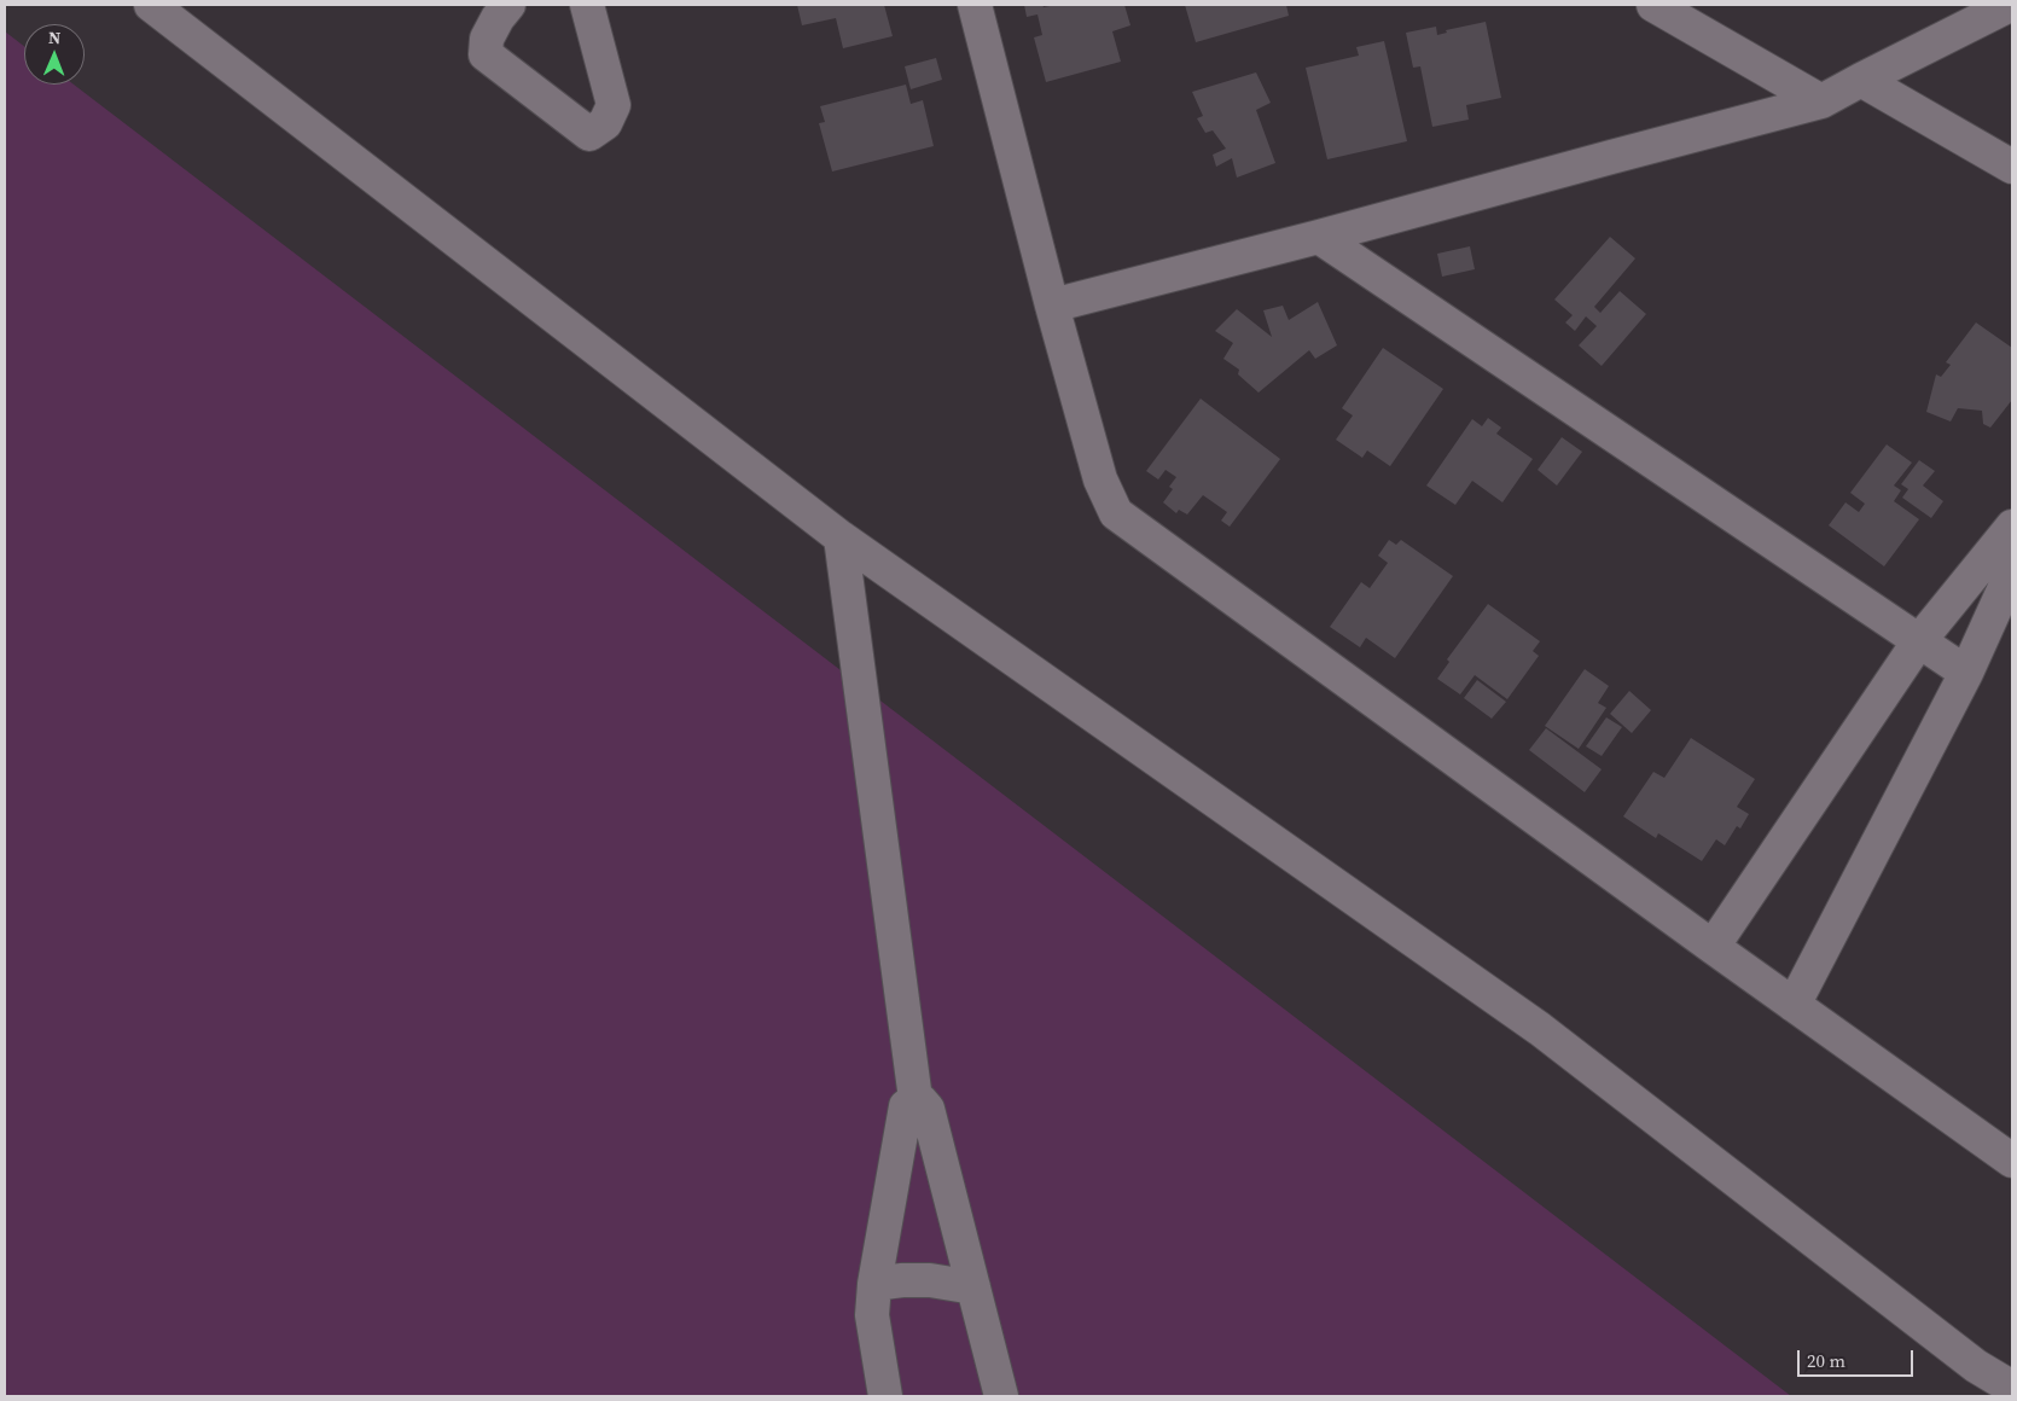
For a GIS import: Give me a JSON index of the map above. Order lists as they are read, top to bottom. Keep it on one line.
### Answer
{"scale_bar":"20 m","north":"top"}
